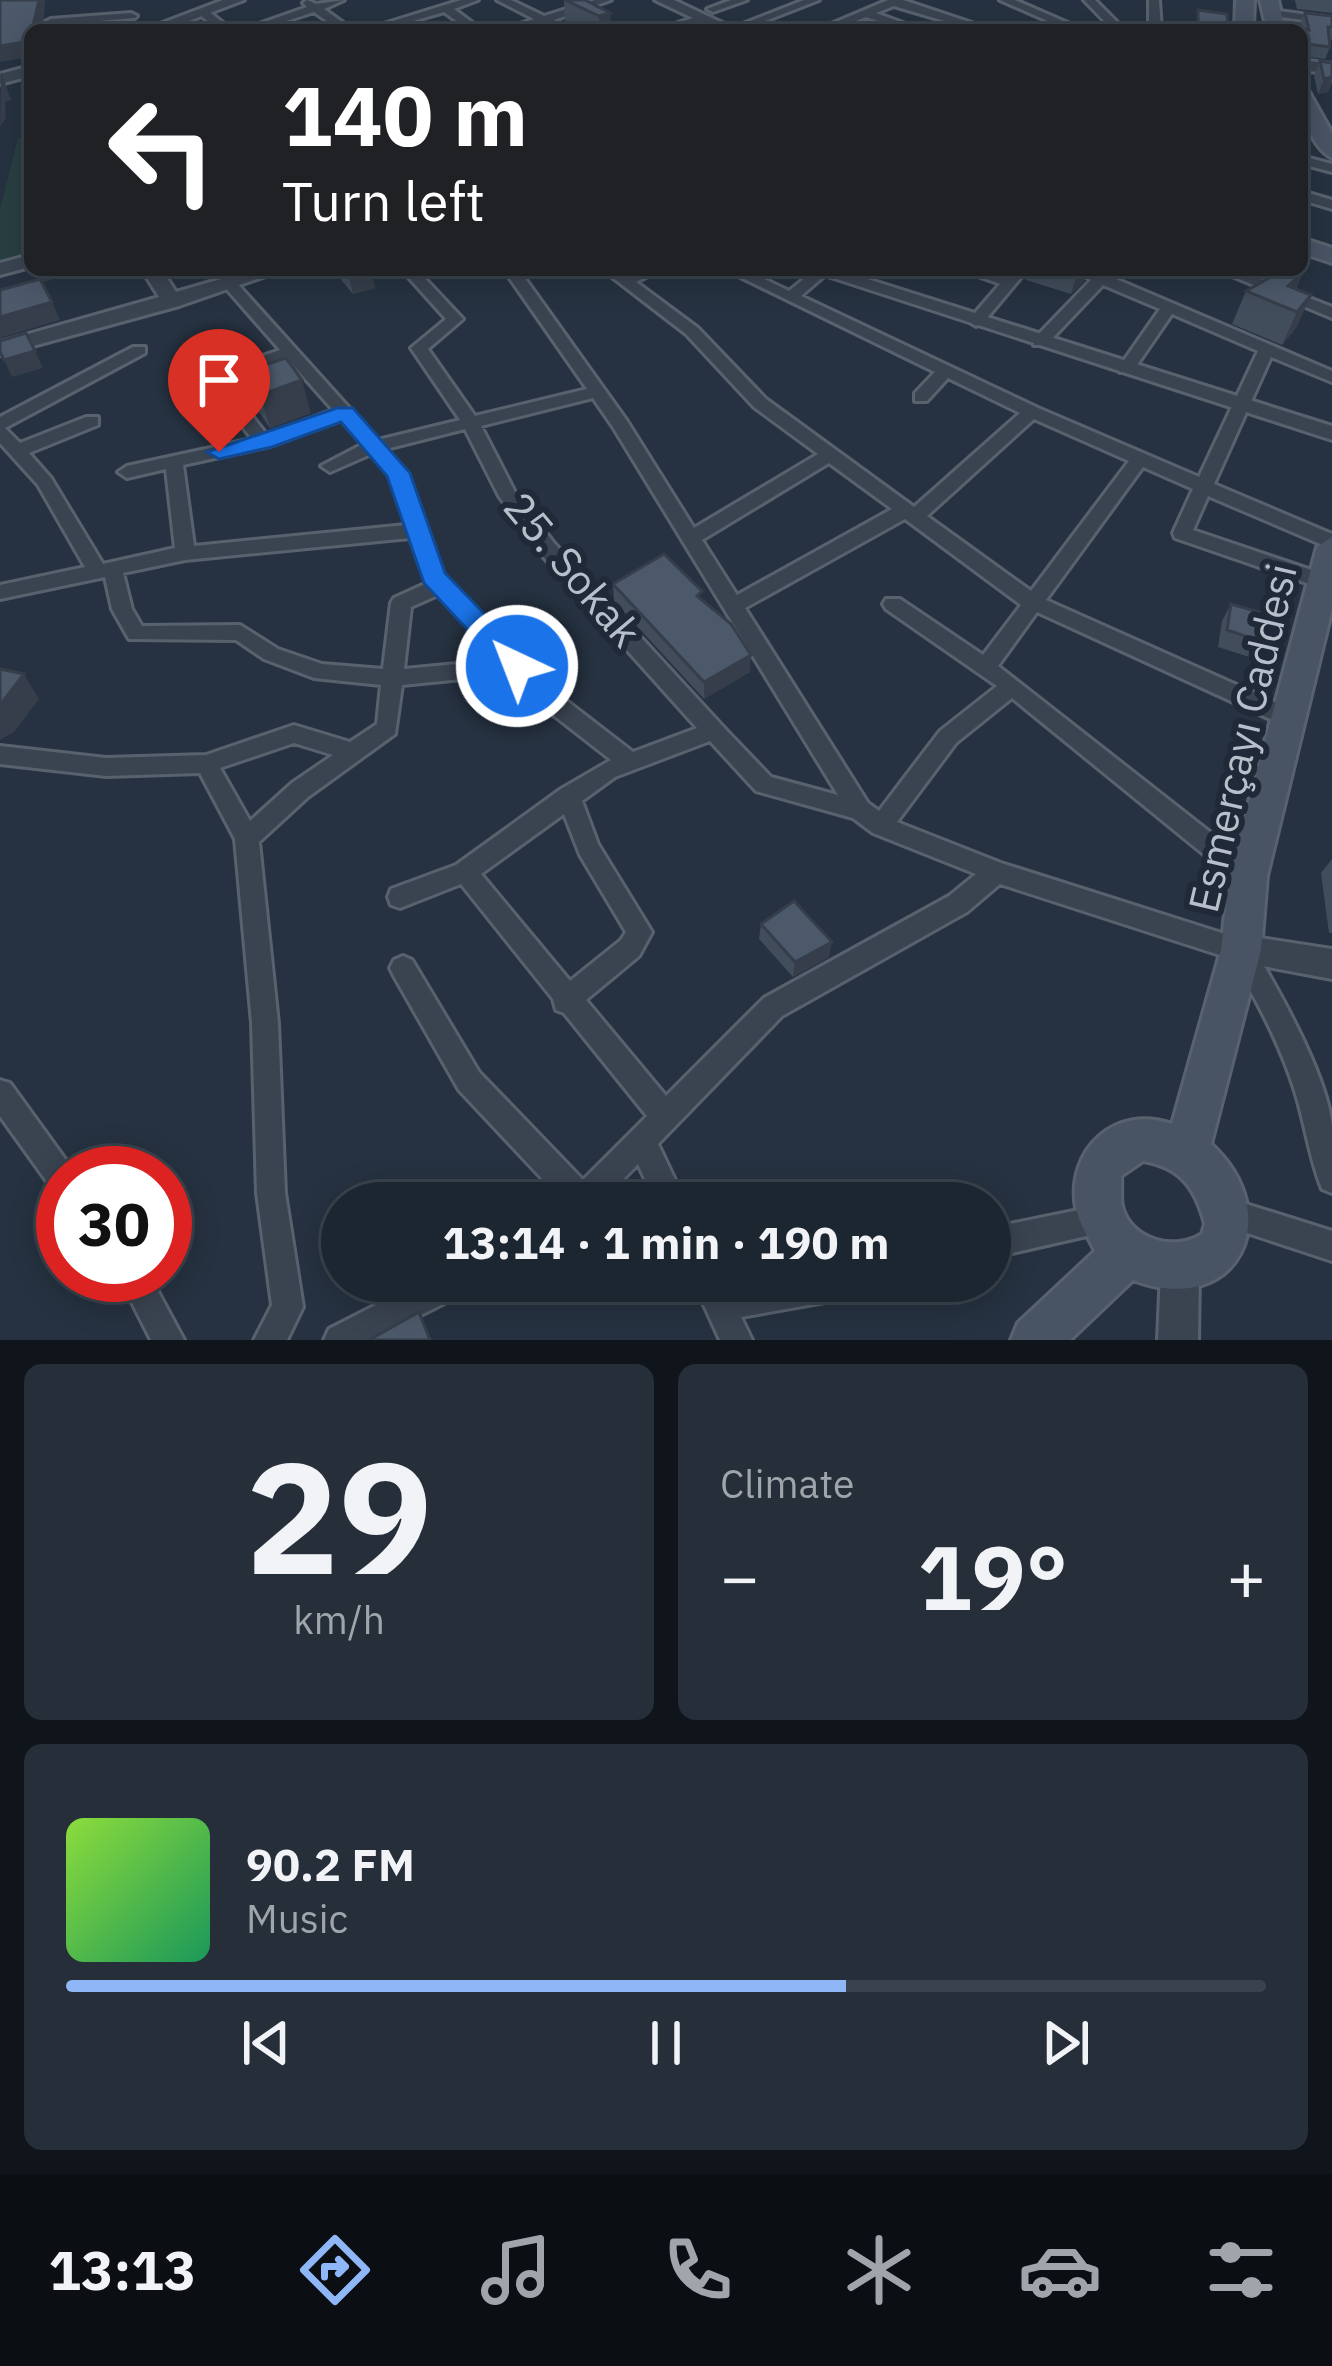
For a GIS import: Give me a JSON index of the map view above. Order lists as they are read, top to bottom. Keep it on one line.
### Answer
{"streets":{"main road":["Esmerçayı Caddesi"],"street":["25. Sokak"]},"page":{"turn":["140 m","Turn left"],"limit":"30","trip":"13:14 · 1 min · 190 m","tile":[["29","km/h"],"Climate"],"heat":["−","19°","+"],"song":["90.2 FM","Music"],"tabs":"13:13"}}
